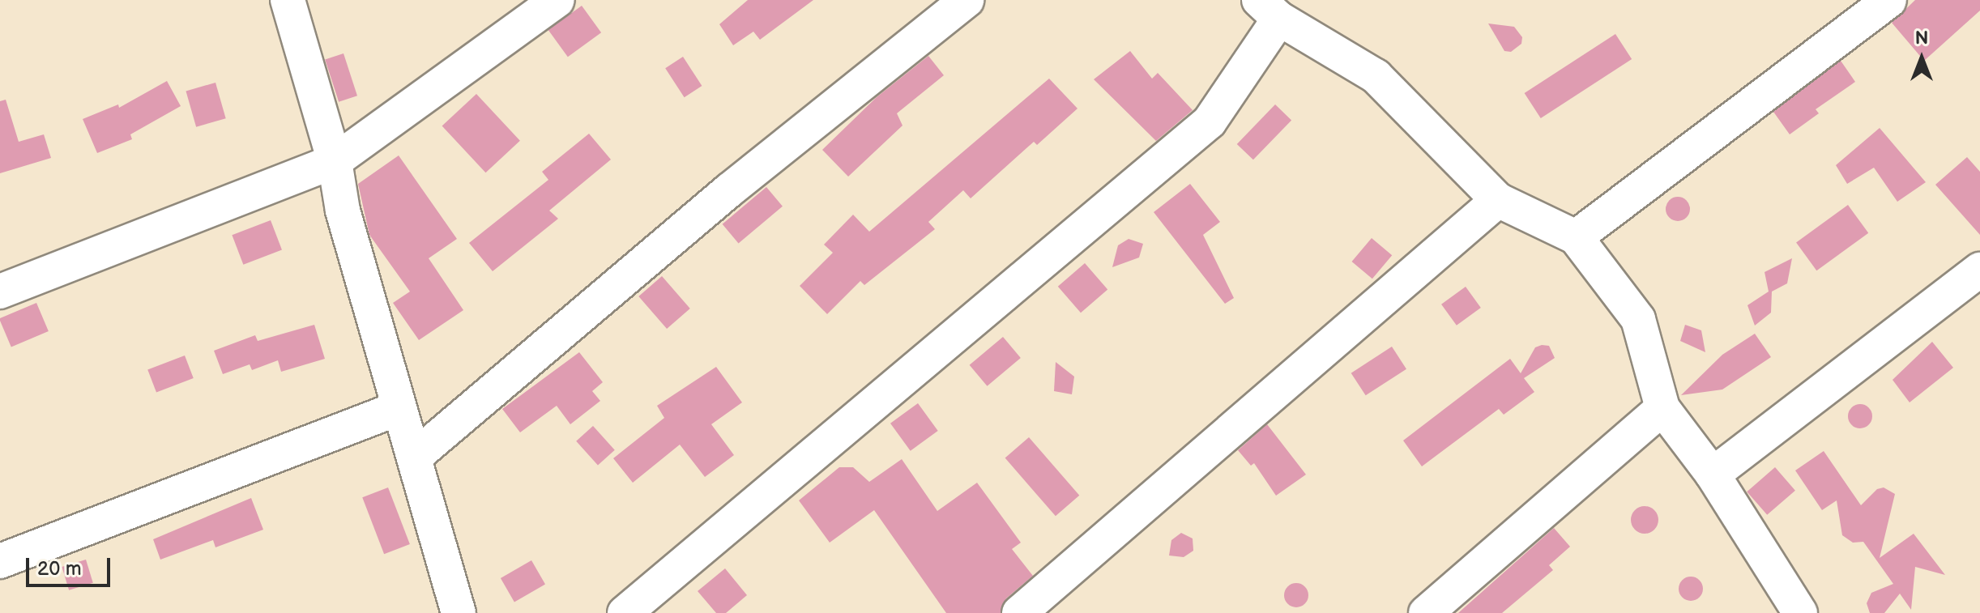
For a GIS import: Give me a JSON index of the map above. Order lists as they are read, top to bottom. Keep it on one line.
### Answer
{"scale_bar":"20 m","north":"top"}
